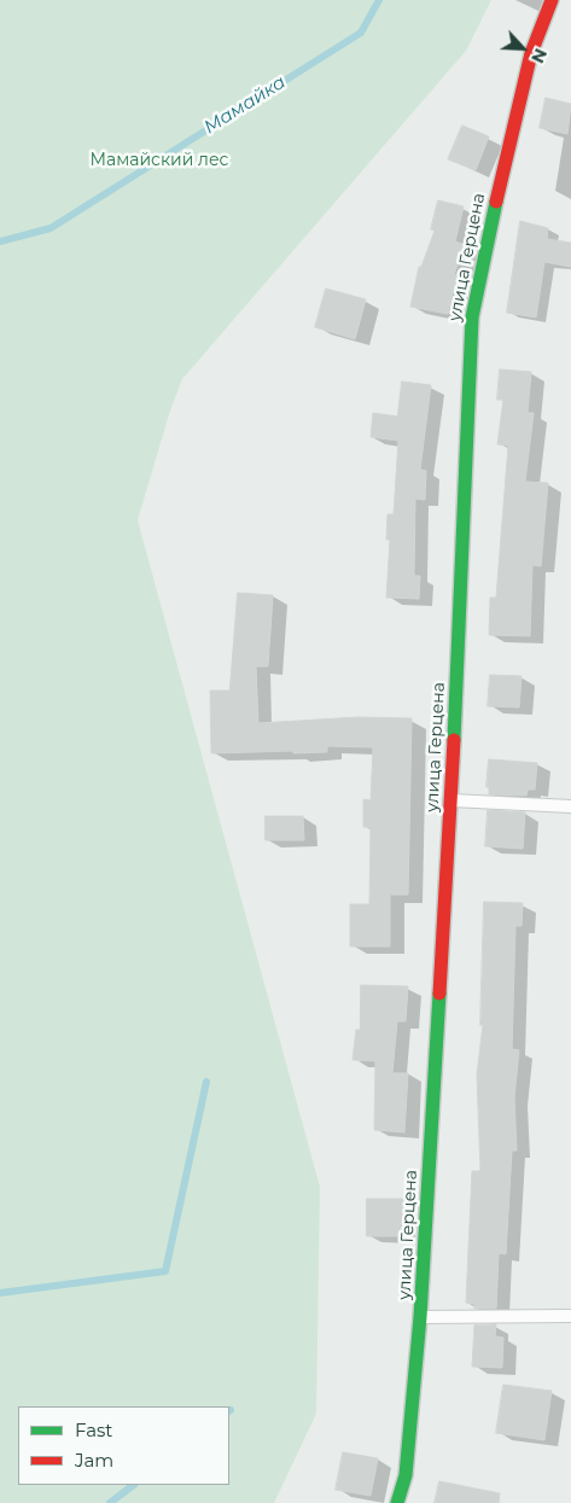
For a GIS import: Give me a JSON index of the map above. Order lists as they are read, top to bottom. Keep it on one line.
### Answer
{"streets":{"street":["улица Герцена"]},"water":["Мамайка"],"parks":["Мамайский лес"],"legend":["Fast","Jam"],"north":"bottom right"}
